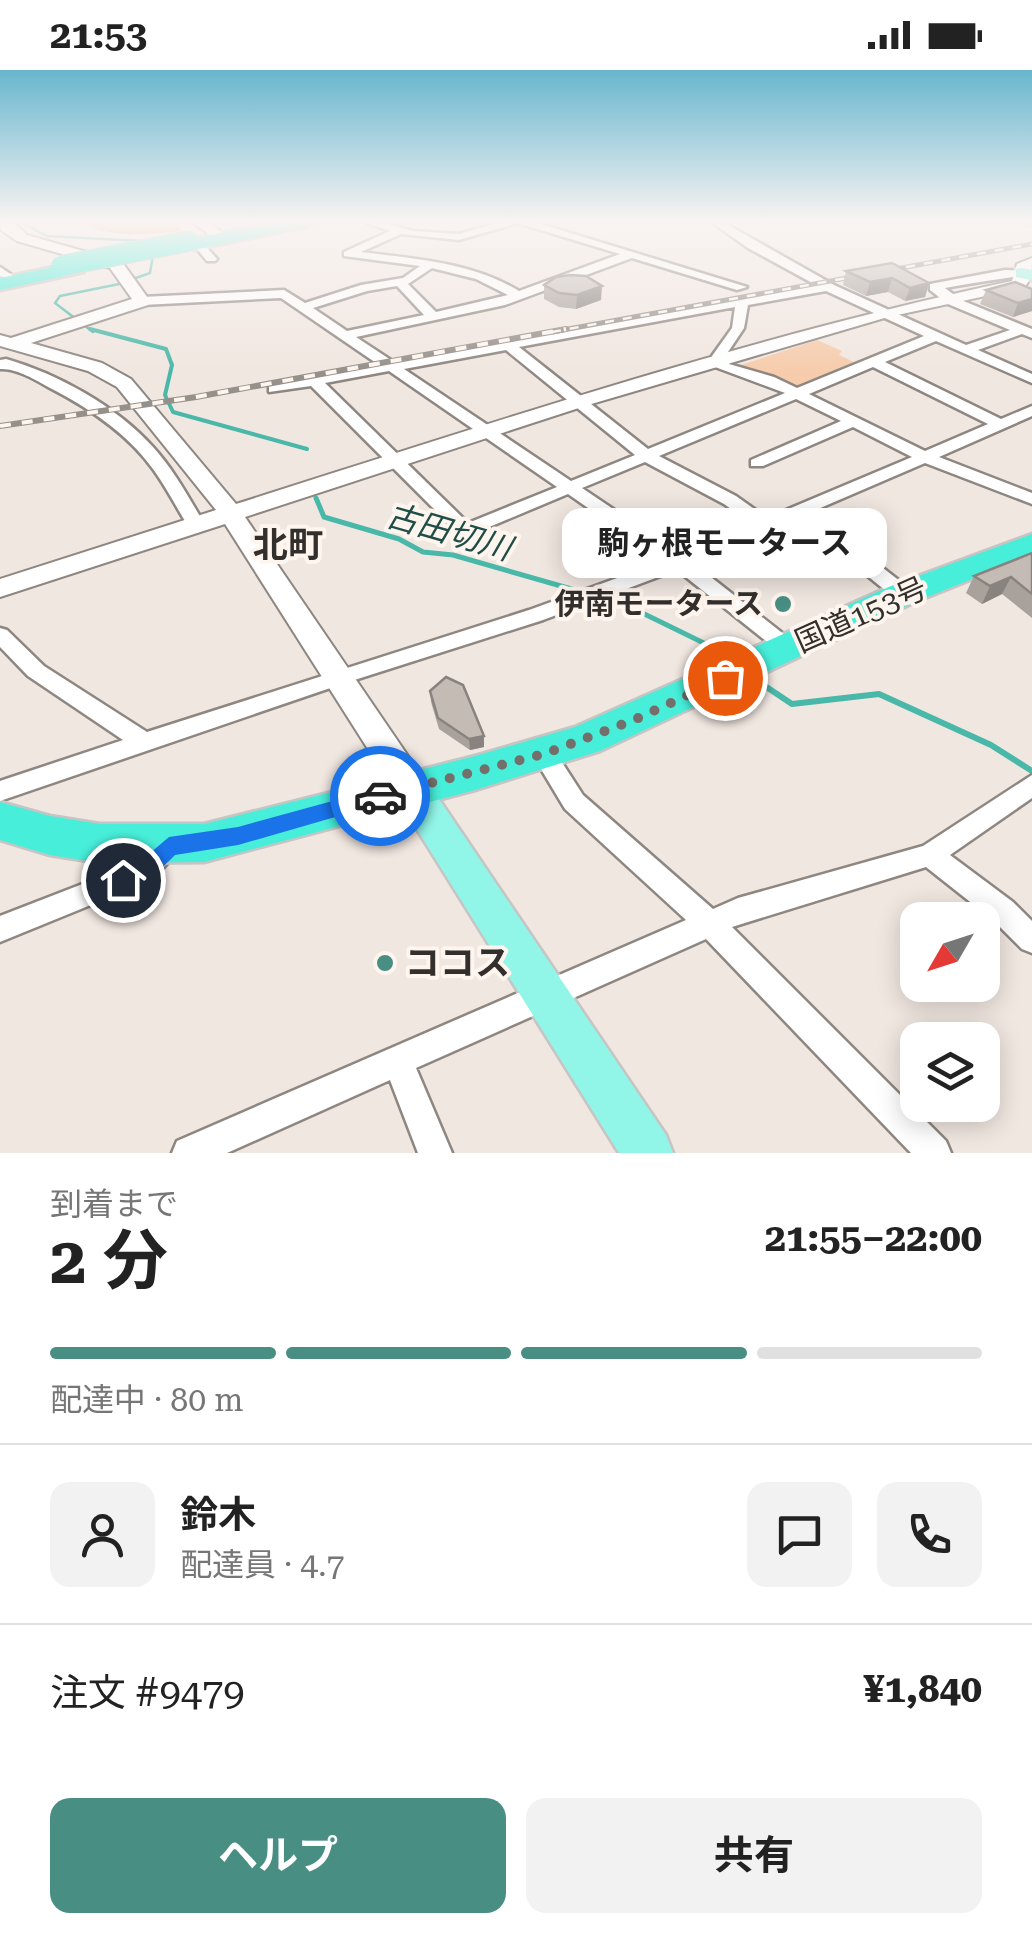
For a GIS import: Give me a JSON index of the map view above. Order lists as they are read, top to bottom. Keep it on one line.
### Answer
{"streets":{"highway":["国道153号"]},"districts":["北町"],"water":["古田切川"],"places":["伊南モータース","駒ヶ根モータース","ココス"],"north":"bottom left","page":{"status":"21:53","bubble":"駒ヶ根モータース","heading":["2 分","到着まで","21:55–22:00"],"panel":["鈴木","配達員 · 4.7","注文 #9479","¥1,840"],"bar":"配達中 · 80 m","buttons":["ヘルプ","共有"]}}
